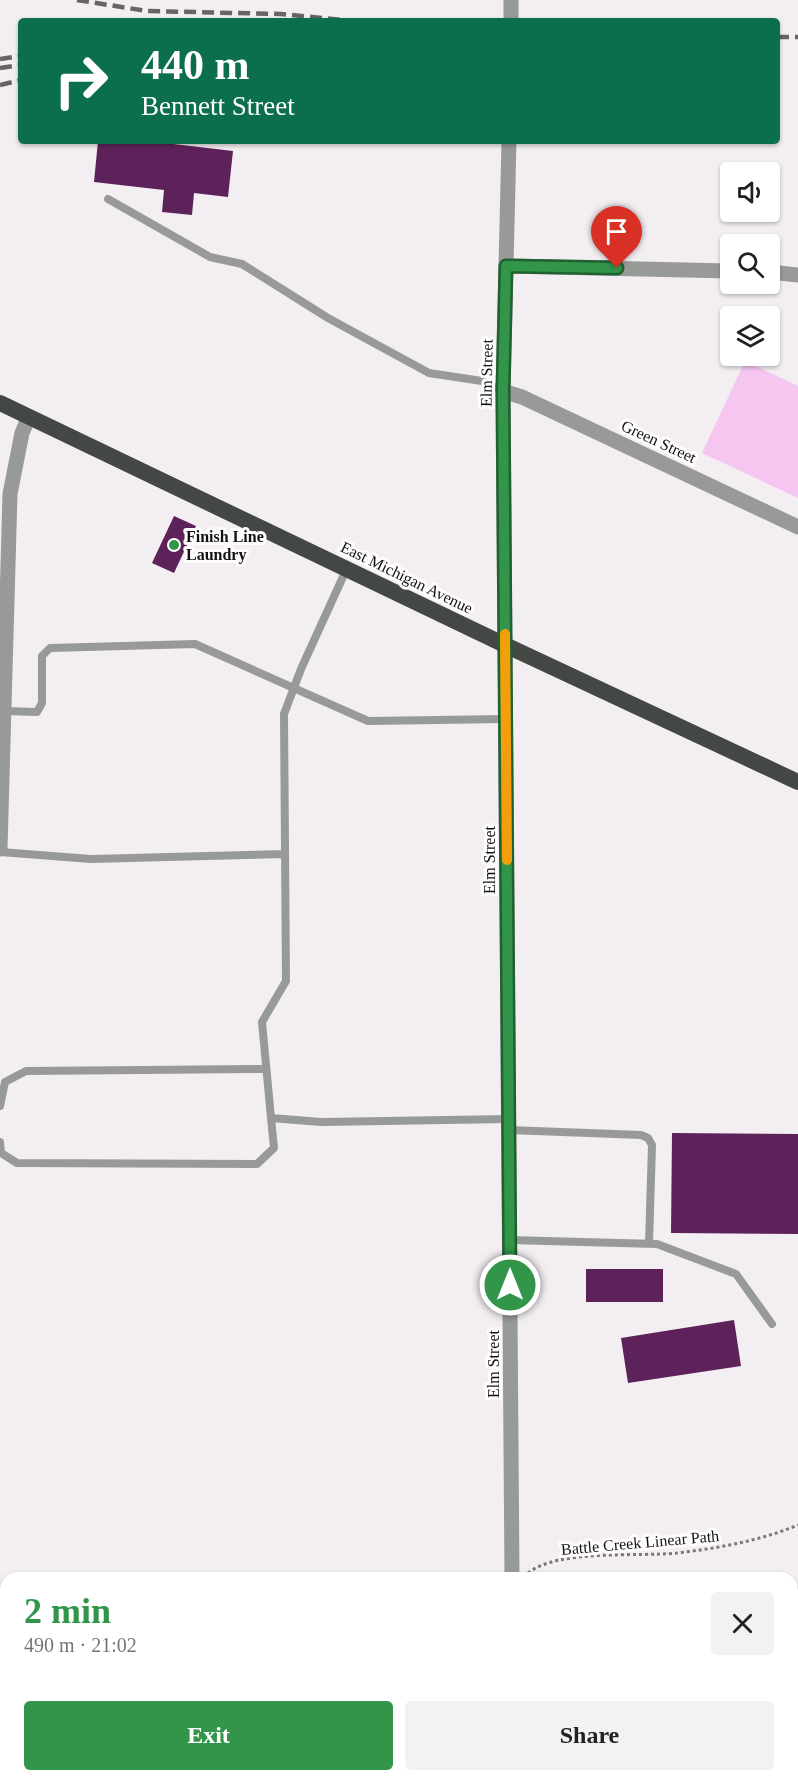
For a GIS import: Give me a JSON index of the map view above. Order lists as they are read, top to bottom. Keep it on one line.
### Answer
{"streets":{"highway":["East Michigan Avenue"],"street":["Elm Street","Green Street"],"path":["Battle Creek Linear Path"]},"crossings":[["Elm Street","Green Street"],["Elm Street","East Michigan Avenue"]],"places":["Finish Line Laundry"],"page":{"turn":["440 m","Bennett Street"],"heading":["2 min","490 m · 21:02"],"buttons":["Exit","Share"]}}
